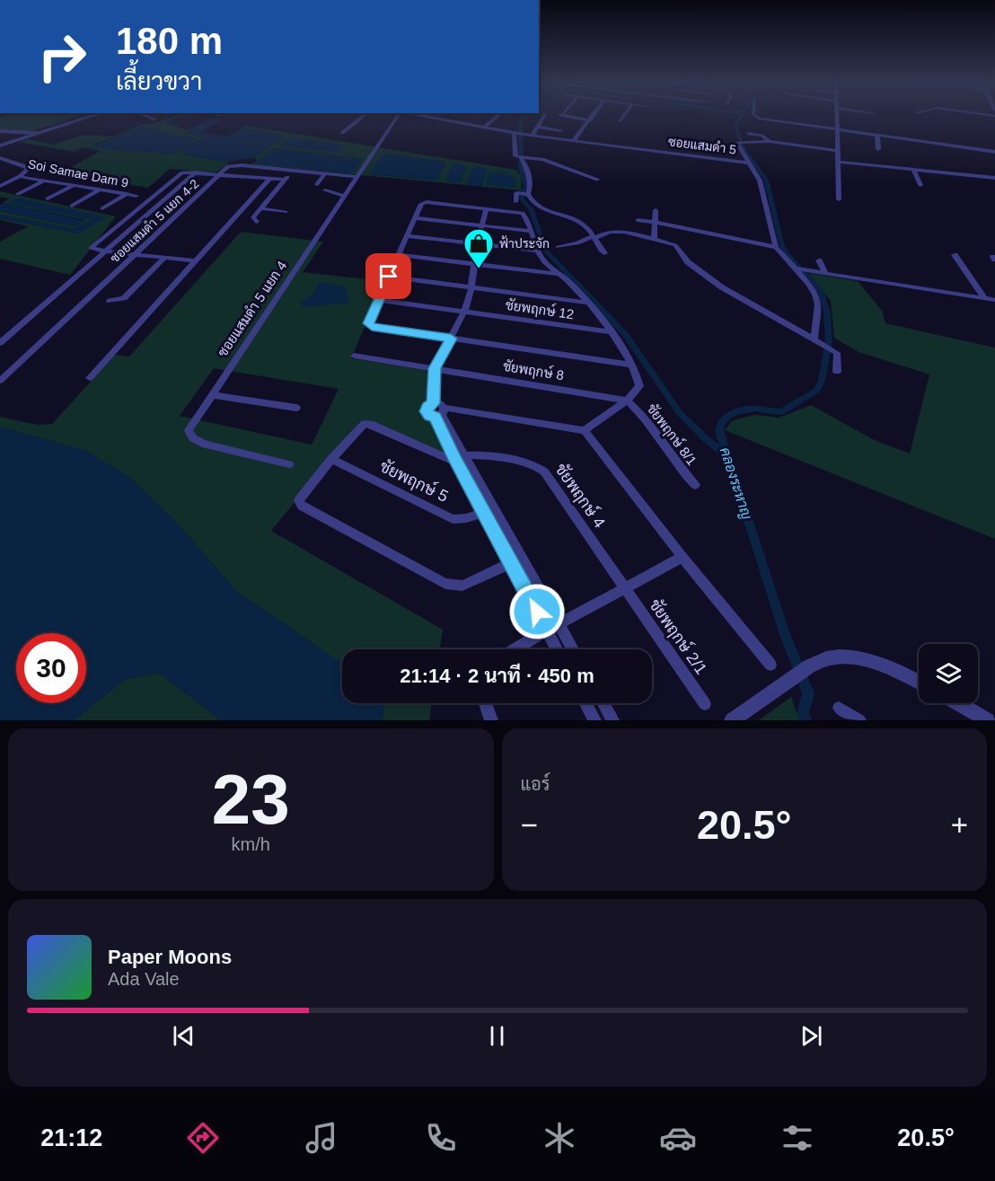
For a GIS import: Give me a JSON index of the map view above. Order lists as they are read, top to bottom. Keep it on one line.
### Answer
{"streets":{"street":["ซอยแสมดำ 5","Soi Samae Dam 9","ซอยแสมดำ 5 แยก 4-2","ซอยแสมดำ 5 แยก 4","ชัยพฤกษ์ 12","ชัยพฤกษ์ 8","ชัยพฤกษ์ 8/1","ชัยพฤกษ์ 5","ชัยพฤกษ์ 4","ชัยพฤกษ์ 2/1"]},"crossings":[["ซอยแสมดำ 5 แยก 4-2","ซอยแสมดำ 5 แยก 4"],["ชัยพฤกษ์ 8","ชัยพฤกษ์ 8/1"],["ชัยพฤกษ์ 5","ชัยพฤกษ์ 4"],["ชัยพฤกษ์ 4","ชัยพฤกษ์ 2/1"]],"water":["คลองระหาญ"],"places":{"shop":["ฟ้าประจัก"]},"page":{"turn":["180 m","เลี้ยวขวา"],"limit":"30","trip":"21:14 · 2 นาที · 450 m","tile":[["23","km/h"],"แอร์"],"heat":["−","20.5°","+"],"song":["Paper Moons","Ada Vale"],"tabs":["21:12","20.5°"]}}
